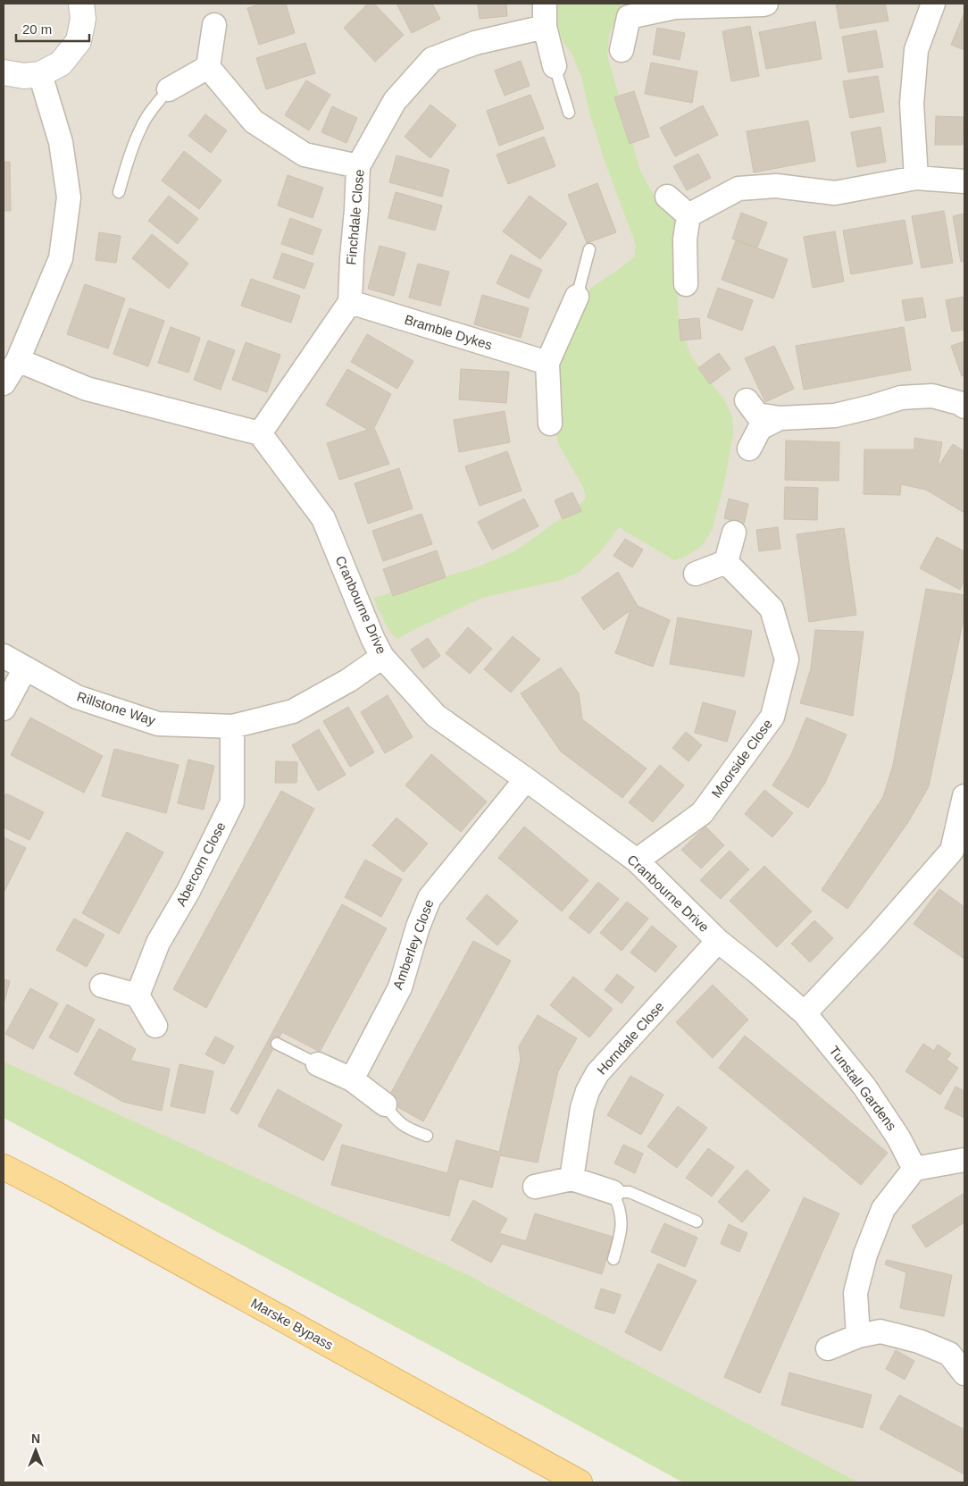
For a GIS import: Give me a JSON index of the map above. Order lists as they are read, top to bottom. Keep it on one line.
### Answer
{"streets":{"main road":["Marske Bypass"],"street":["Finchdale Close","Bramble Dykes","Cranbourne Drive","Rillstone Way","Moorside Close","Abercorn Close","Amberley Close","Horndale Close","Tunstall Gardens"]},"crossings":[["Finchdale Close","Bramble Dykes"],["Cranbourne Drive","Rillstone Way"],["Cranbourne Drive","Moorside Close"],["Cranbourne Drive","Amberley Close"],["Cranbourne Drive","Horndale Close"],["Cranbourne Drive","Tunstall Gardens"],["Rillstone Way","Abercorn Close"]],"scale_bar":"20 m","north":"top"}
